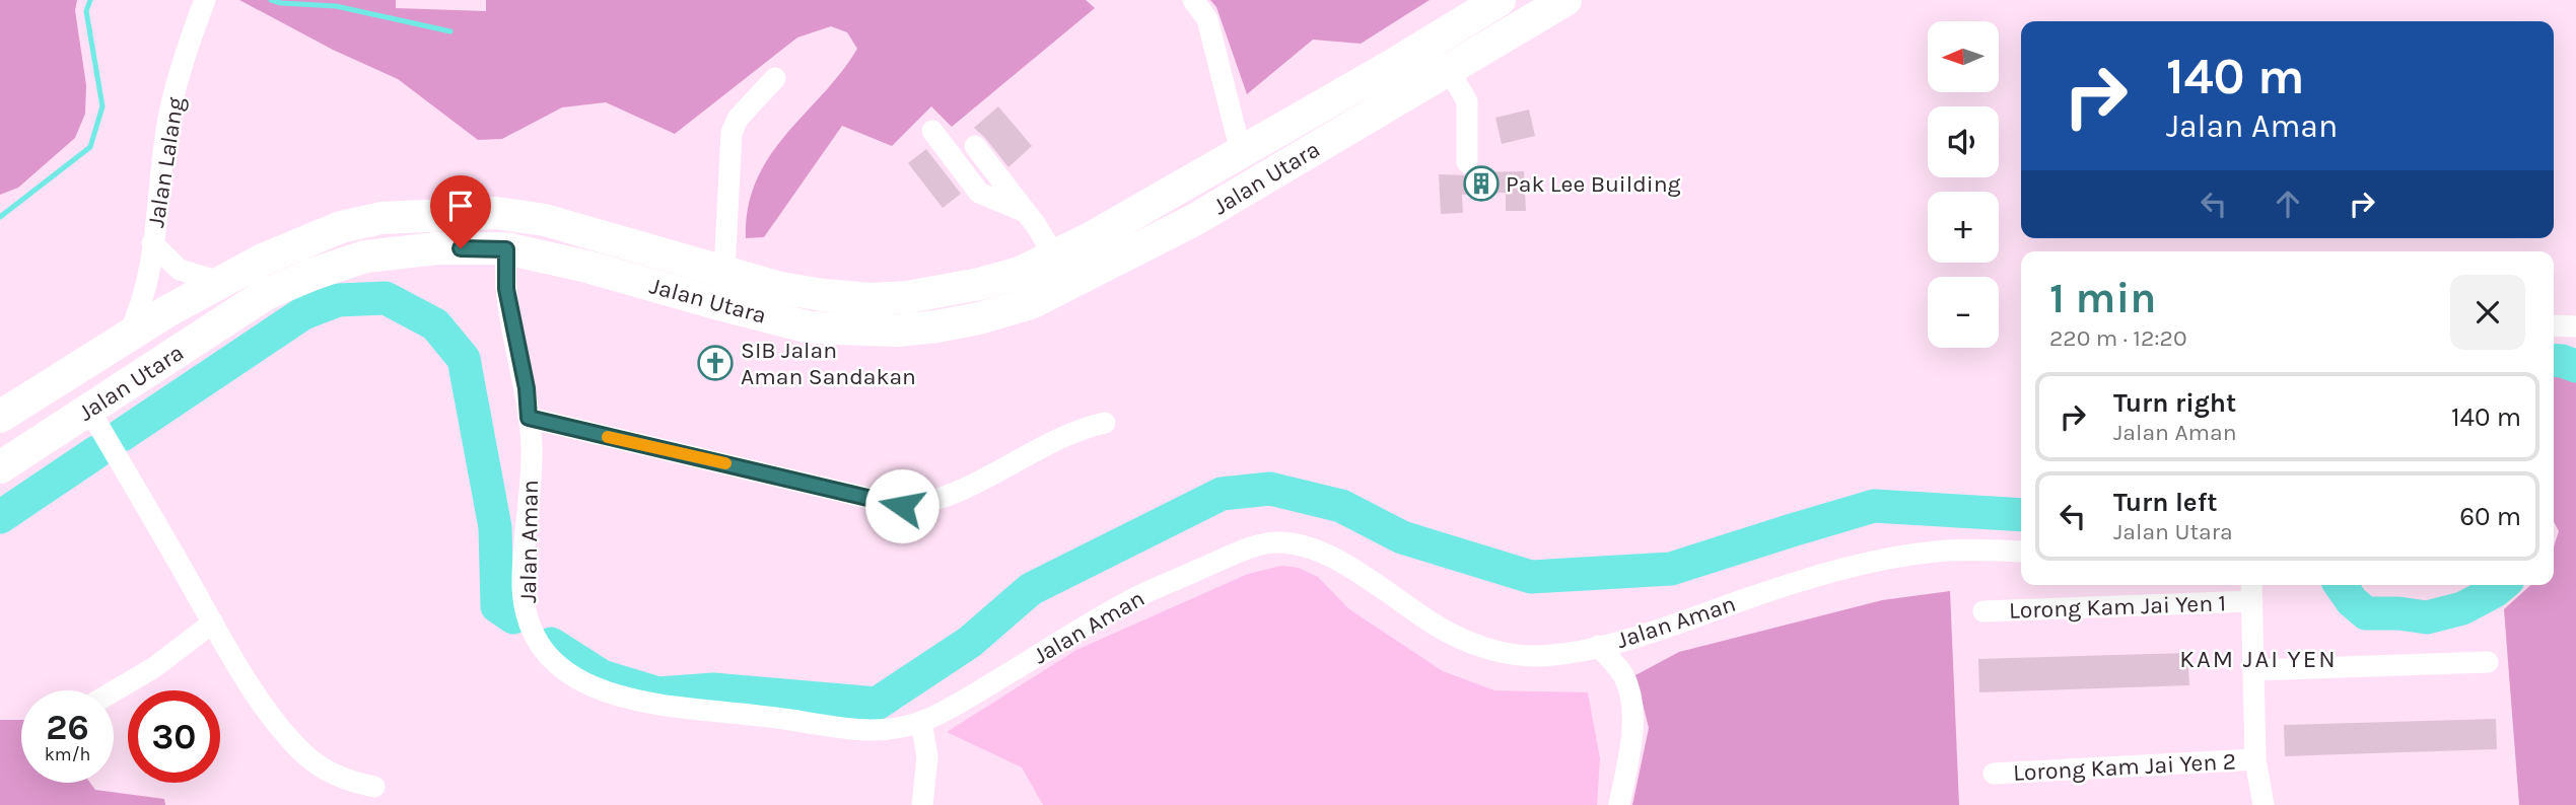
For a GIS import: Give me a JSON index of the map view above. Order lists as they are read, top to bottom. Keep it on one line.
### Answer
{"streets":{"highway":["Jalan Utara"],"street":["Jalan Lalang","Jalan Aman","Lorong Kam Jai Yen 1","Lorong Kam Jai Yen 2"]},"crossings":[["Jalan Lalang","Jalan Utara"],["Jalan Utara","Jalan Aman"]],"districts":["KAM JAI YEN"],"places":{"building":["Pak Lee Building"],"church":["SIB Jalan Aman Sandakan"]},"north":"left","page":{"map_buttons":["+","−"],"turn":["140 m","Jalan Aman"],"heading":["1 min","220 m · 12:20"],"list":[{"name":"Turn right","note":"Jalan Aman","value":"140 m"},{"name":"Turn left","note":"Jalan Utara","value":"60 m"}],"speed":"26 km/h","limit":"30"}}
